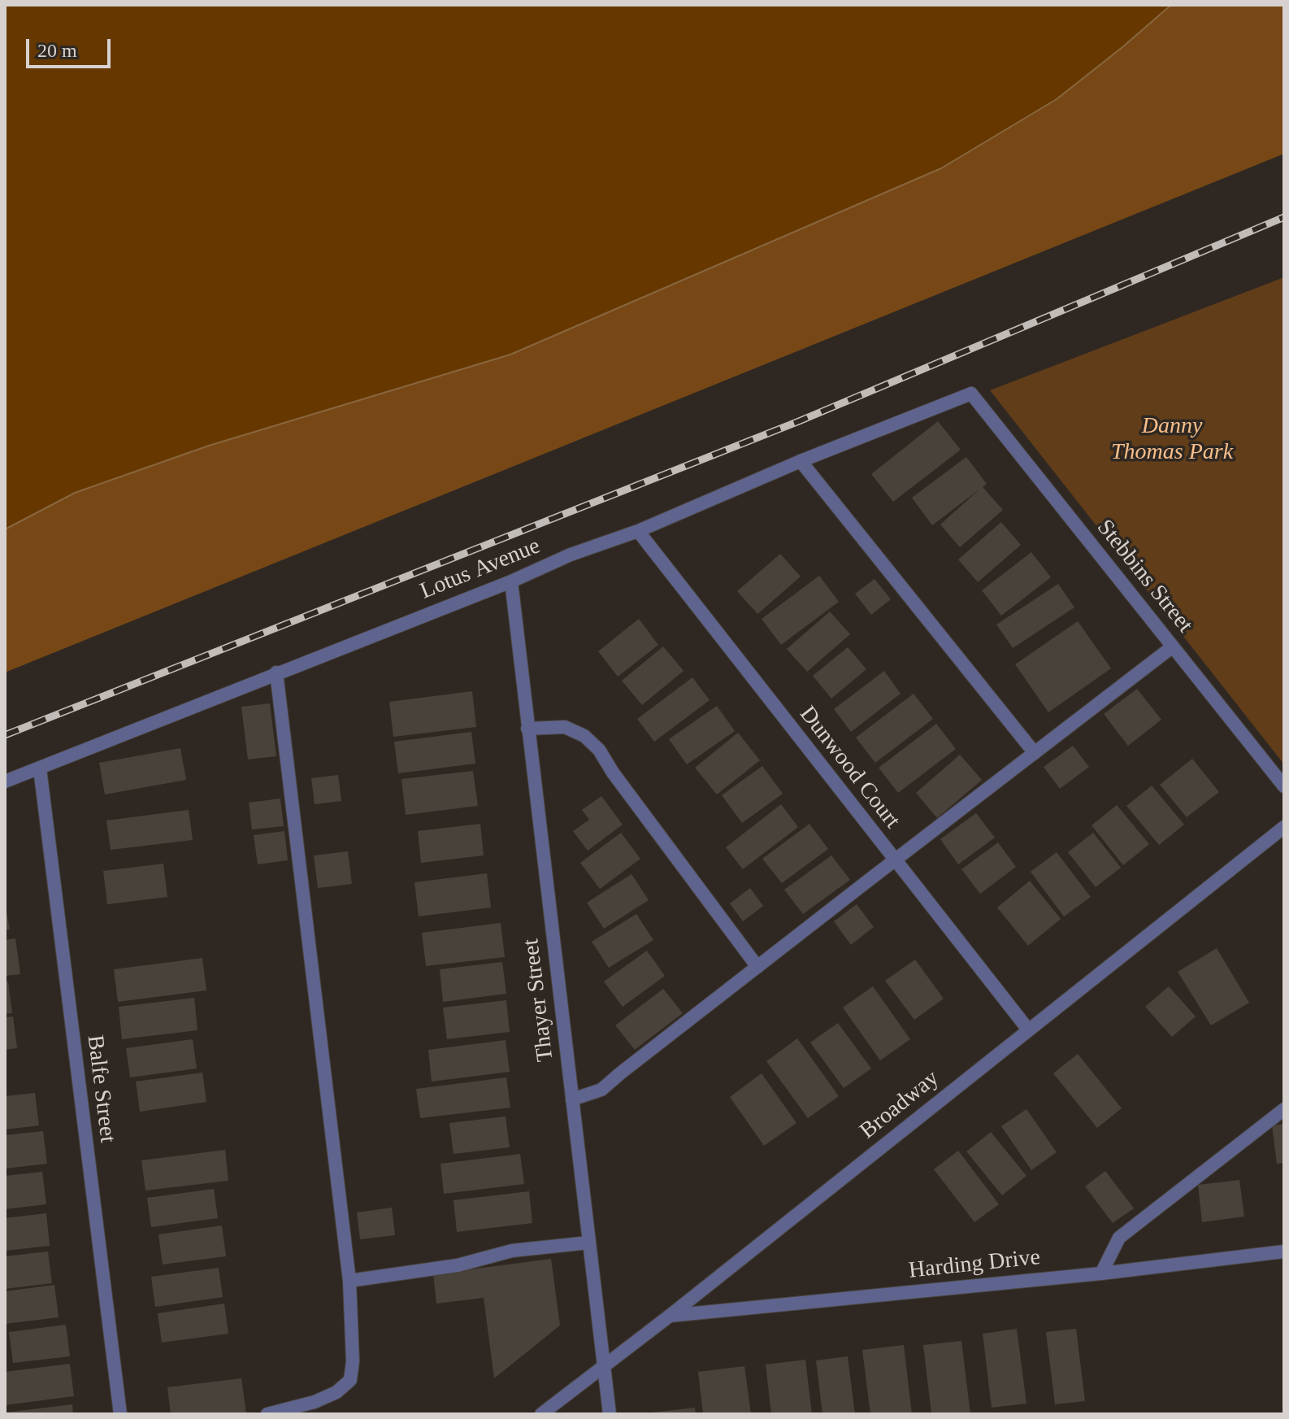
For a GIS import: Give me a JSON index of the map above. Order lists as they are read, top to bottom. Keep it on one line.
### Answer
{"streets":{"street":["Lotus Avenue","Stebbins Street","Dunwood Court","Thayer Street","Balfe Street","Broadway","Harding Drive"]},"crossings":[["Lotus Avenue","Stebbins Street"],["Lotus Avenue","Dunwood Court"],["Lotus Avenue","Thayer Street"],["Lotus Avenue","Balfe Street"],["Dunwood Court","Broadway"],["Thayer Street","Broadway"],["Broadway","Harding Drive"]],"parks":["Danny Thomas Park"],"scale_bar":"20 m"}
